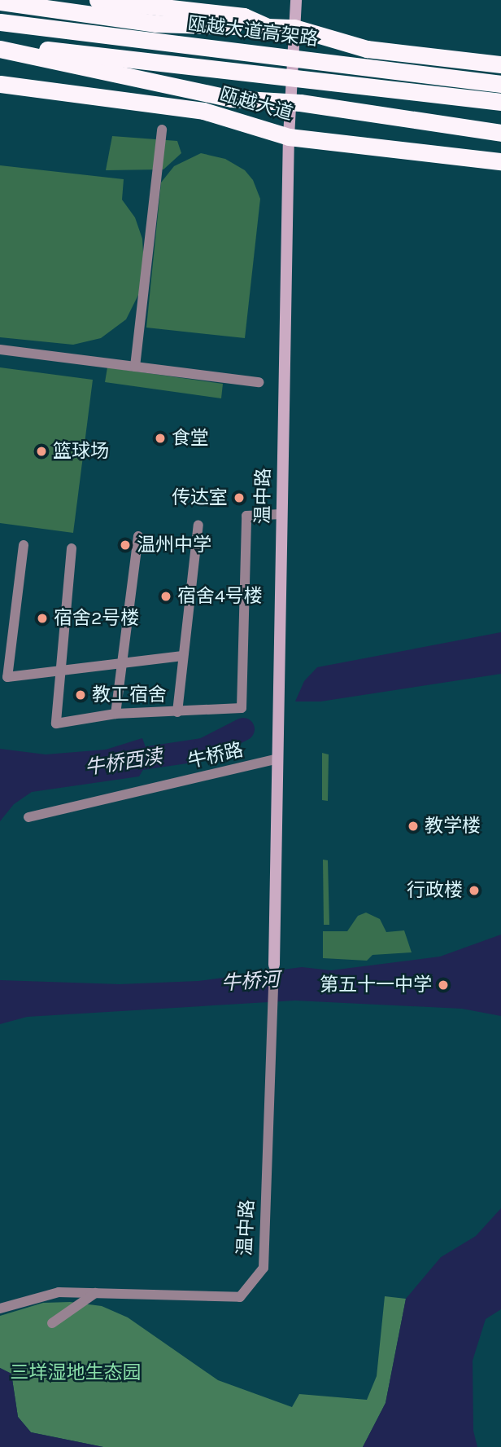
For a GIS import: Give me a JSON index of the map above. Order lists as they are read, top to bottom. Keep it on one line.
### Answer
{"streets":{"highway":["瓯越大道高架路","瓯越大道"],"street":["温中路","牛桥路"]},"crossings":[["瓯越大道","温中路"],["温中路","牛桥路"]],"water":["牛桥西渎","牛桥河"],"parks":["三垟湿地生态园"],"places":["食堂","篮球场","传达室","温州中学","宿舍4号楼","宿舍2号楼","教工宿舍","教学楼","行政楼","第五十一中学"]}
